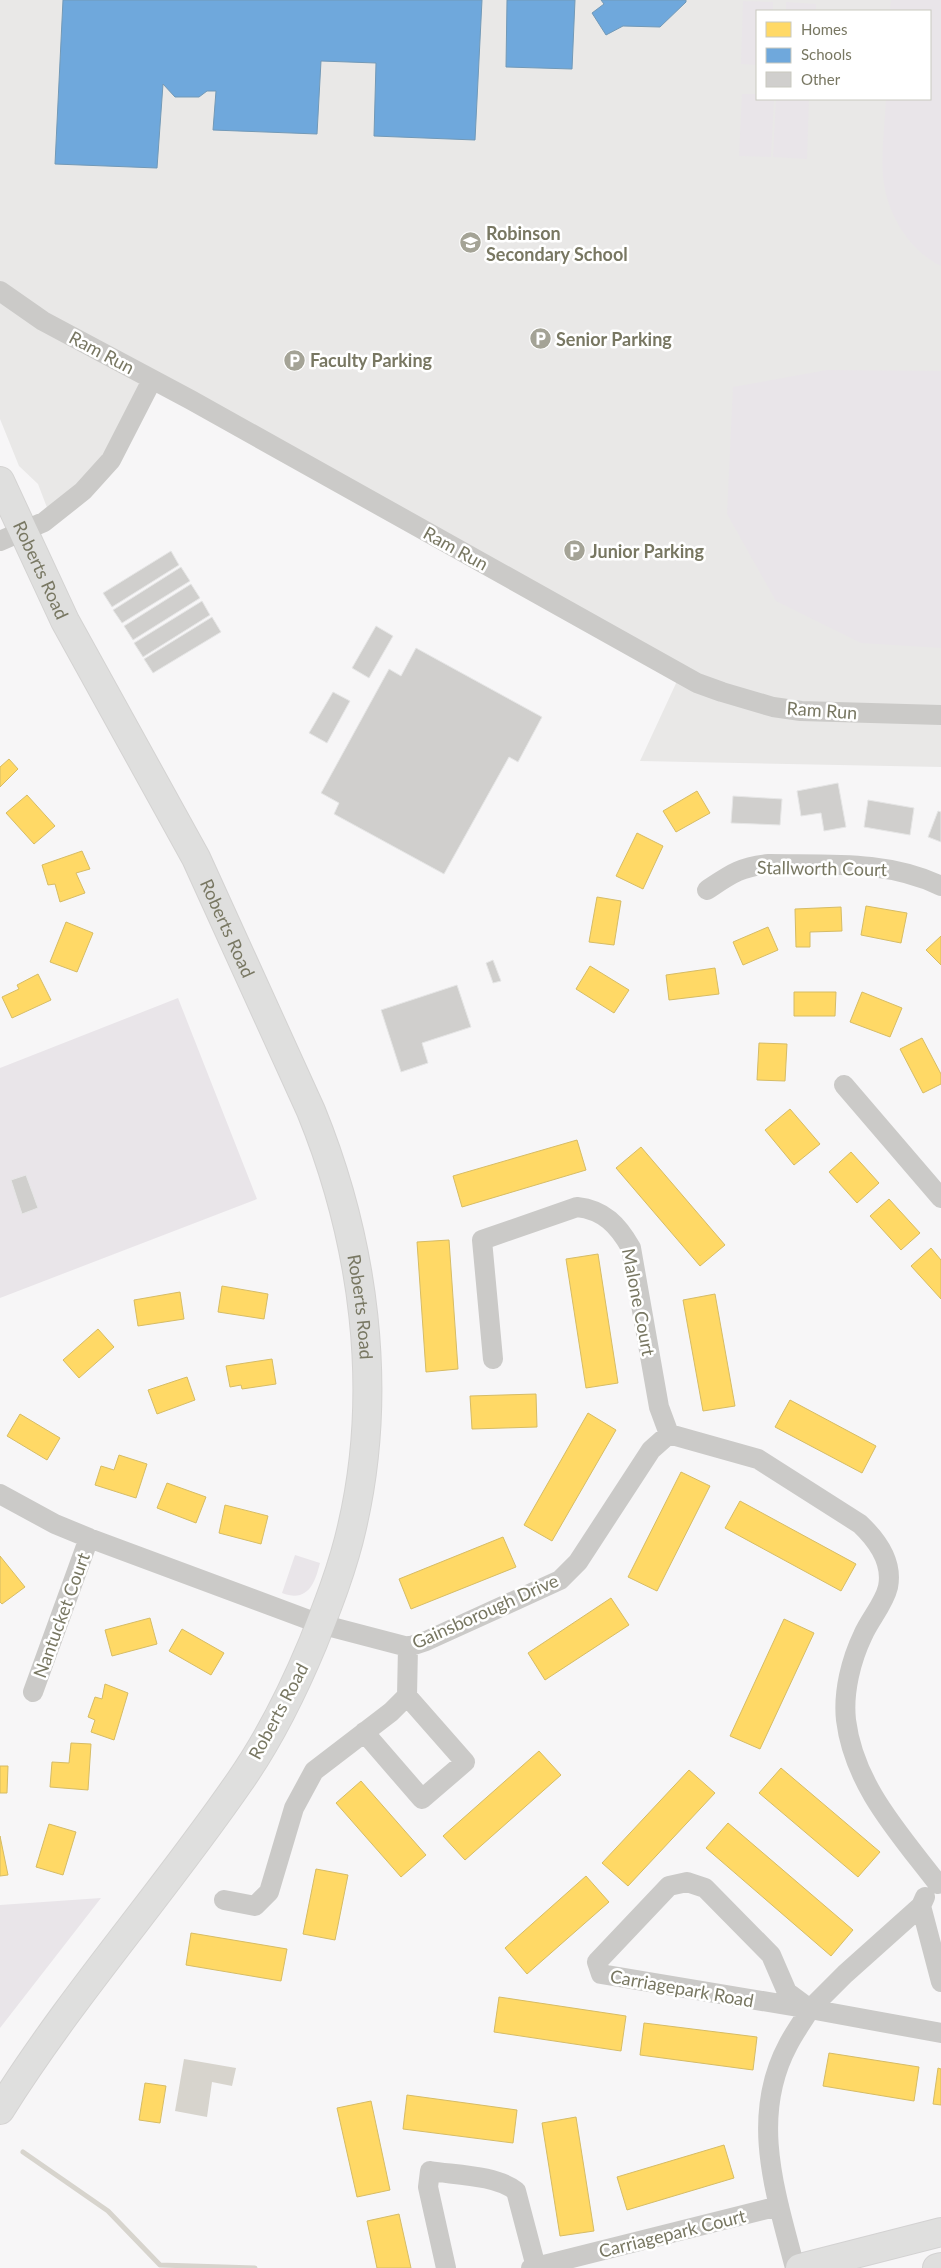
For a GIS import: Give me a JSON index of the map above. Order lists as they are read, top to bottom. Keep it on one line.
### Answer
{"streets":{"main road":["Roberts Road"],"street":["Ram Run","Stallworth Court","Malone Court","Gainsborough Drive","Nantucket Court","Carriagepark Road","Carriagepark Court"]},"crossings":[["Roberts Road","Gainsborough Drive"],["Malone Court","Gainsborough Drive"],["Gainsborough Drive","Nantucket Court"]],"places":{"school or university":["Robinson Secondary School"],"parking":["Senior Parking","Faculty Parking","Junior Parking"]},"legend":["Homes","Schools","Other"]}
